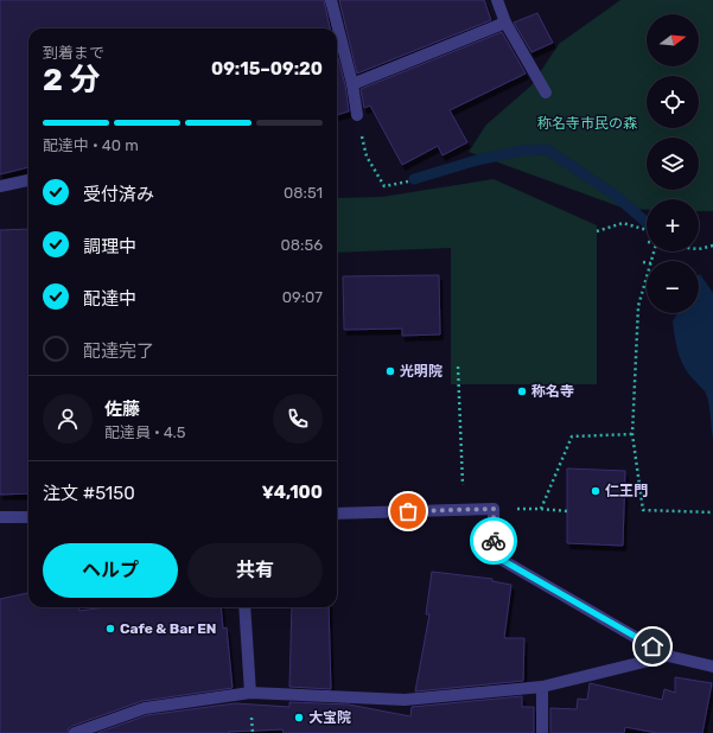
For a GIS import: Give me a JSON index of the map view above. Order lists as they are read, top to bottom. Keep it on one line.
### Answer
{"parks":["称名寺市民の森"],"places":["光明院","称名寺","仁王門","Cafe & Bar EN","大宝院"],"north":"right","page":{"map_buttons":["+","−"],"heading":["2 分","到着まで","09:15–09:20"],"panel":["佐藤","配達員 · 4.5","注文 #5150","¥4,100"],"bar":"配達中 · 40 m","list":[["受付済み","08:51"],["調理中","08:56"],["配達中","09:07"],"配達完了"],"buttons":["ヘルプ","共有"]}}
